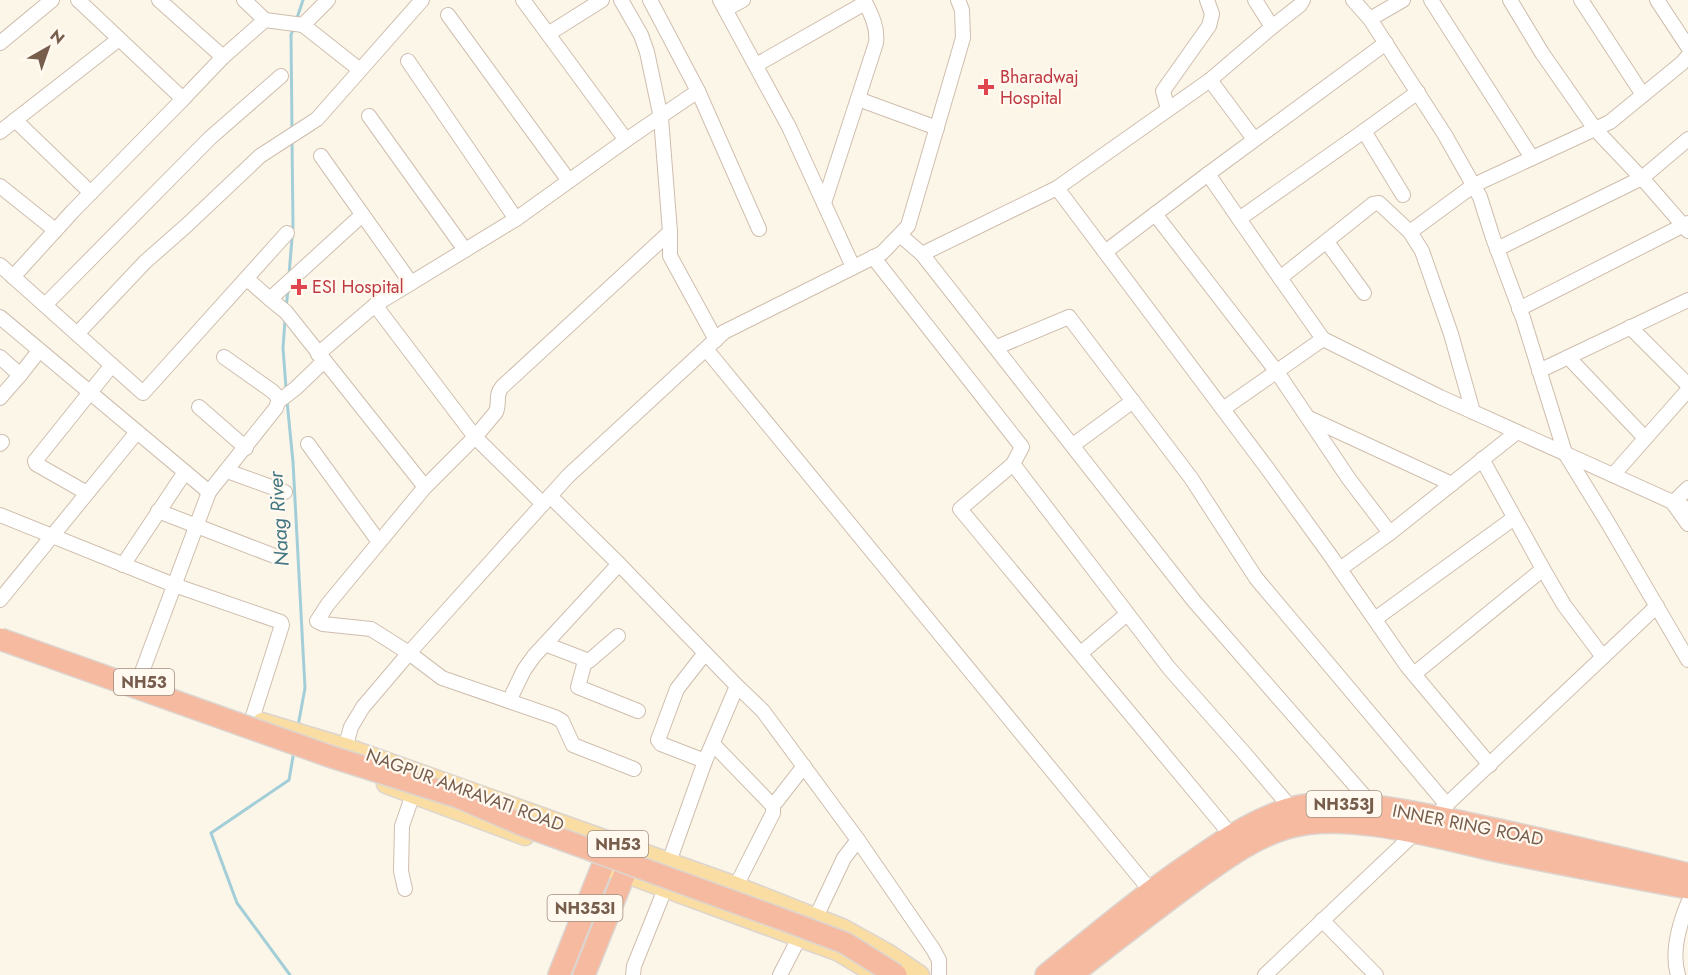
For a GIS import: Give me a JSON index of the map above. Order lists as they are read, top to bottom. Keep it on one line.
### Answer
{"streets":{"highway":["NH353J","INNER RING ROAD","NH353I"],"main road":["NH53","NAGPUR AMRAVATI ROAD"]},"crossings":[["NAGPUR AMRAVATI ROAD","NH353I"],["NH353J","INNER RING ROAD"]],"water":["Naag River"],"places":{"health":["Bharadwaj Hospital","ESI Hospital"]},"north":"top right"}
